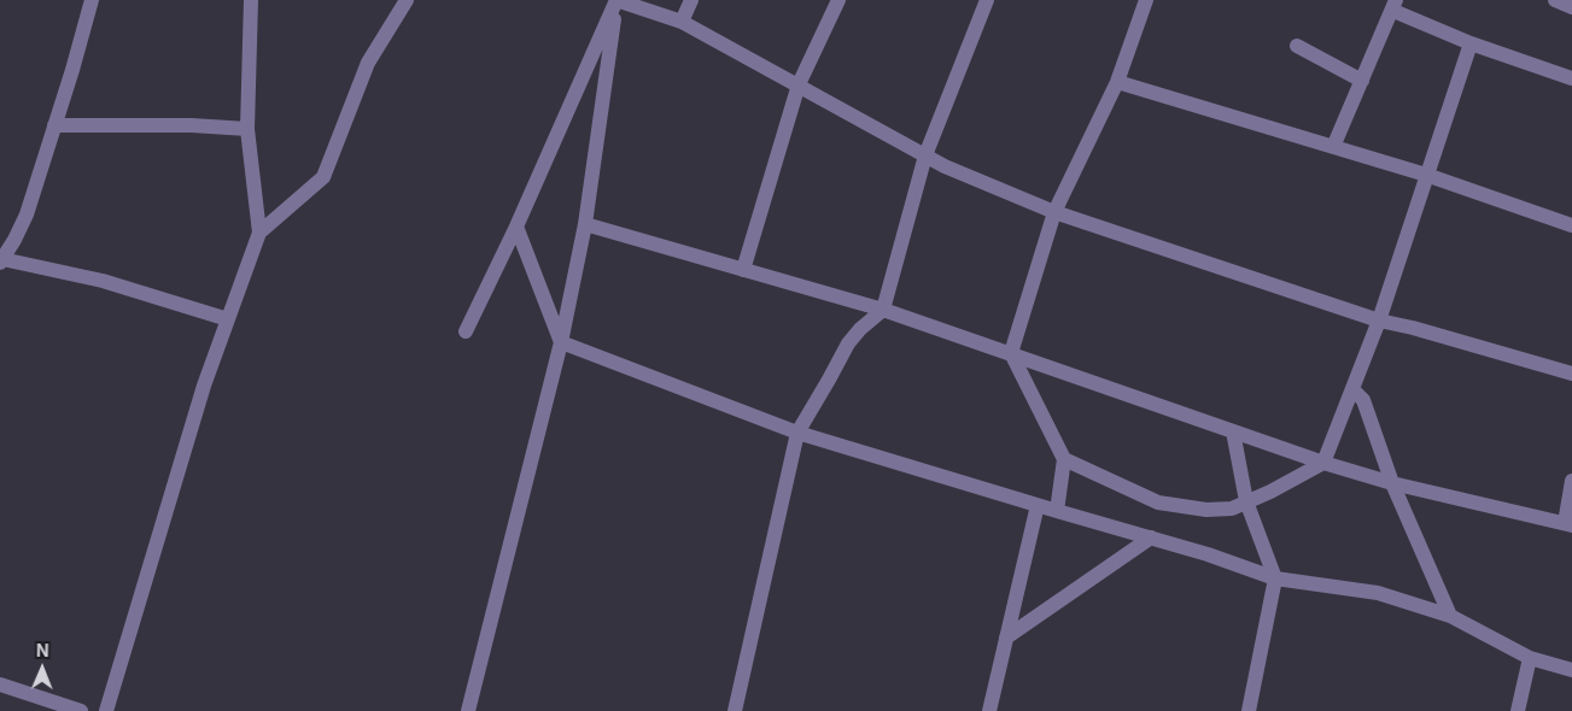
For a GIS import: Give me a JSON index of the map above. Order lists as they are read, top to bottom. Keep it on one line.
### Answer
{"north":"top"}
